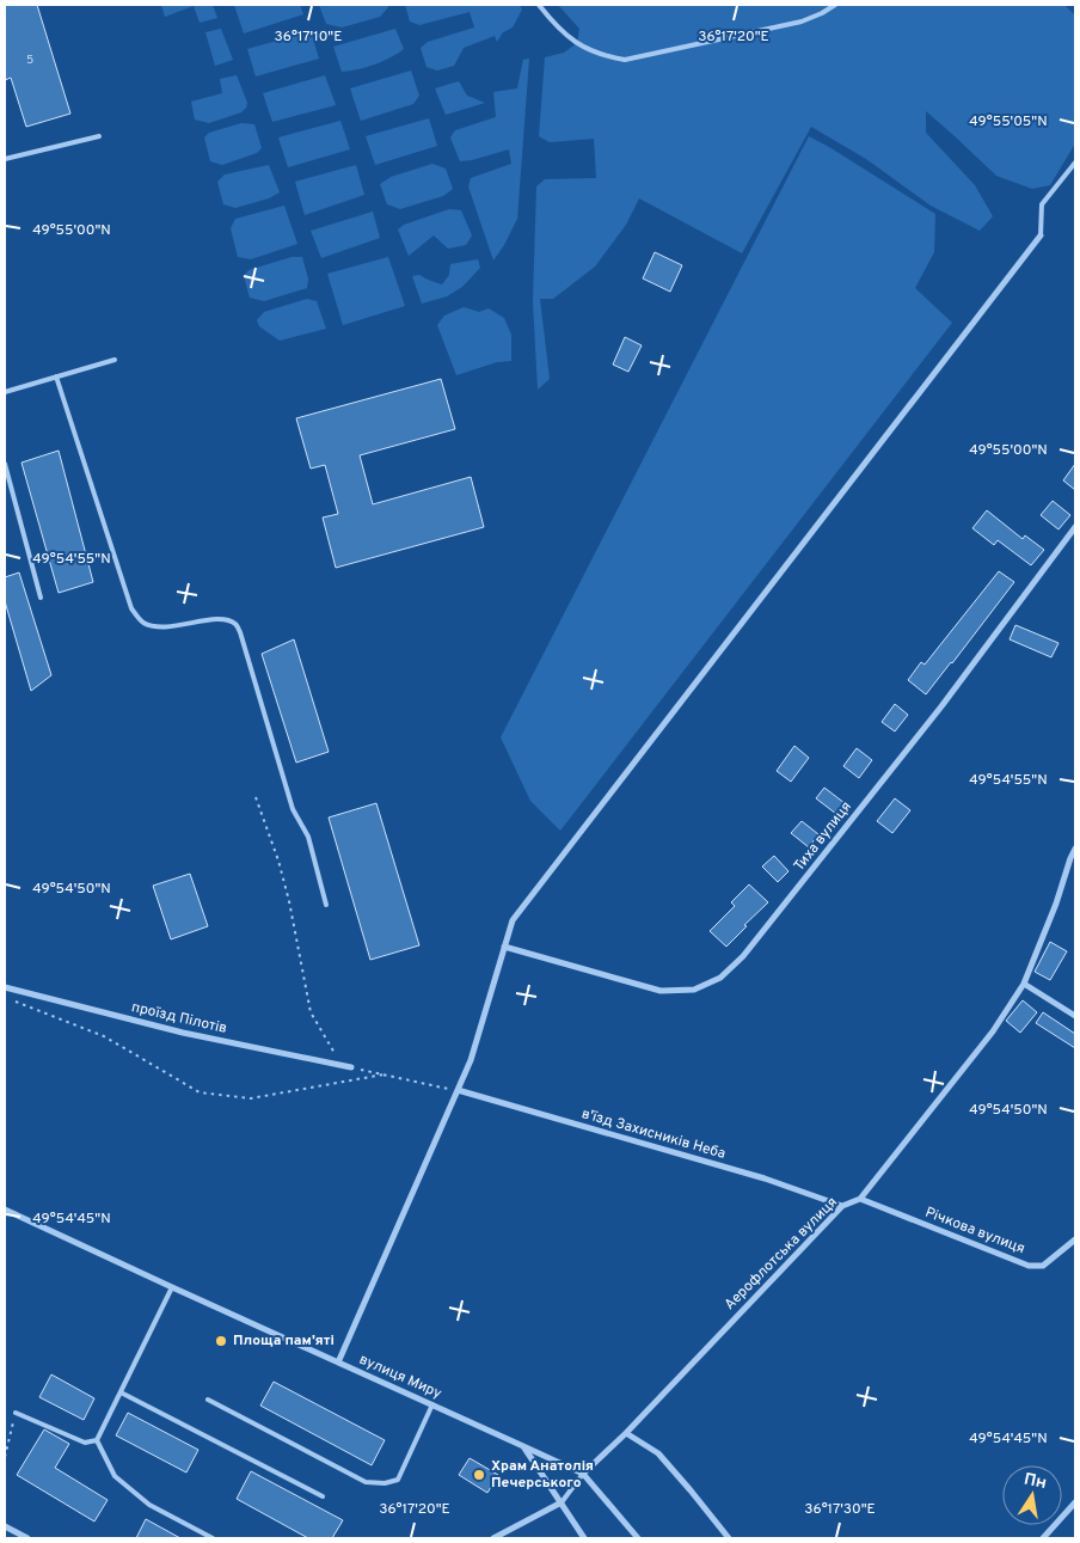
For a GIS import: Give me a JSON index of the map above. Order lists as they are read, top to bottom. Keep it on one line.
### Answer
{"streets":{"street":["Тиха вулиця","проїзд Пілотів","в'їзд Захисників Неба","Річкова вулиця","Аерофлотська вулиця","вулиця Миру"]},"crossings":[["в'їзд Захисників Неба","Аерофлотська вулиця"],["Річкова вулиця","Аерофлотська вулиця"],["Аерофлотська вулиця","вулиця Миру"]],"places":["Площа пам'яті","Храм Анатолія Печерського"],"house_numbers":["5"],"north":"top","coordinates":["36°17'10\"E","36°17'20\"E","49°55'05\"N","49°55'00\"N","49°54'55\"N","49°54'50\"N","49°54'45\"N","36°17'30\"E"]}
